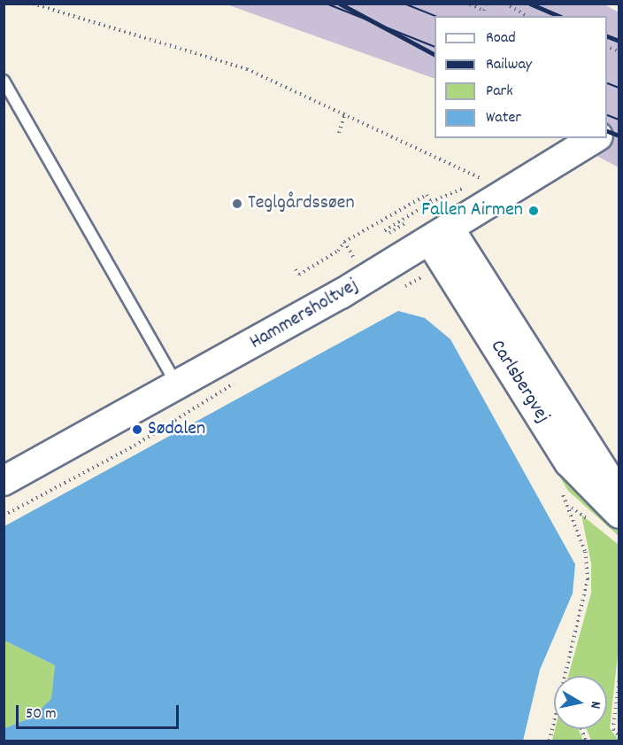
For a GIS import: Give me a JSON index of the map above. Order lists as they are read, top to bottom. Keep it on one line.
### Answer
{"streets":{"street":["Hammersholtvej","Carlsbergvej"]},"crossings":[["Hammersholtvej","Carlsbergvej"]],"places":["Teglgårdssøen","Fallen Airmen","Sødalen"],"legend":["Road","Railway","Park","Water"],"scale_bar":"50 m","north":"right"}
